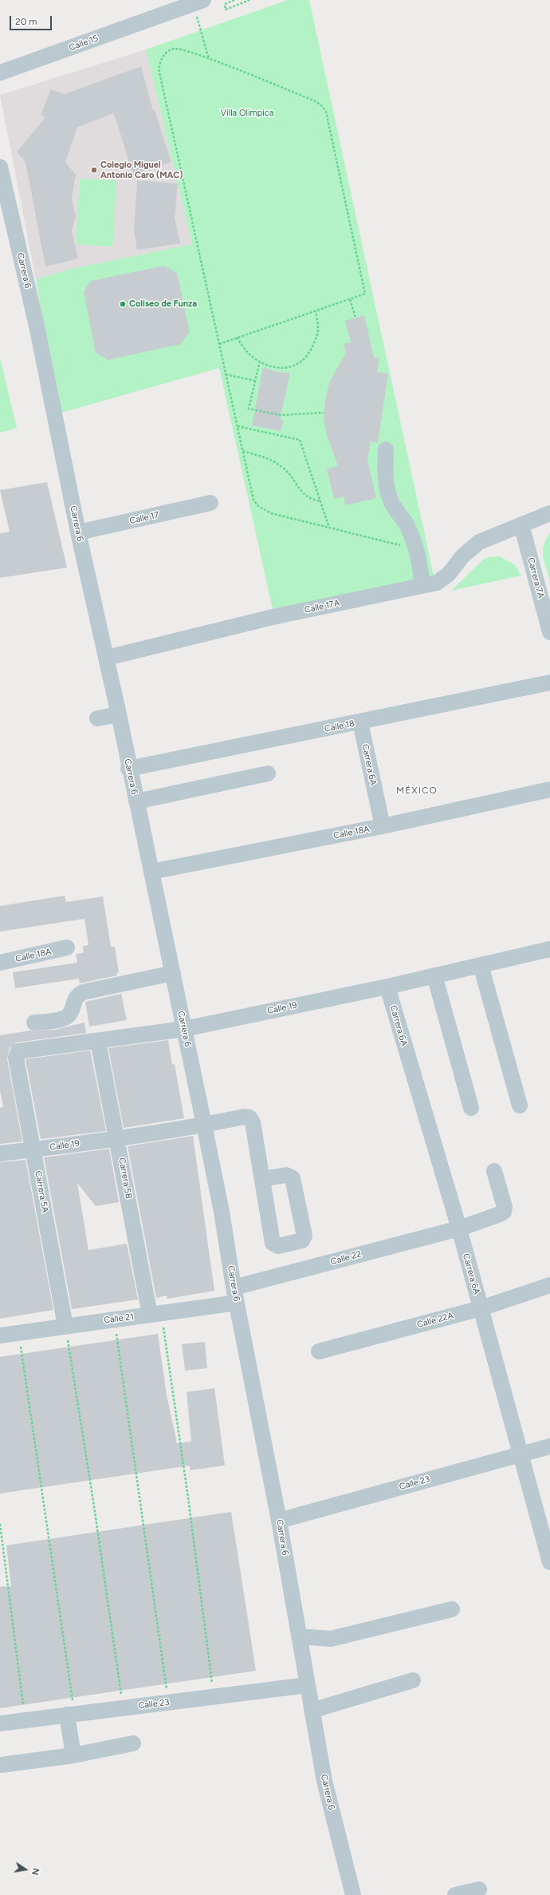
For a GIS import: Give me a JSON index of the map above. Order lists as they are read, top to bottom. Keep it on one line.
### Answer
{"streets":{"street":["Calle 15","Carrera 6","Calle 17","Carrera 7A","Calle 17A","Calle 18","Carrera 6A","Calle 18A","Calle 19","Carrera 5B","Carrera 5A","Calle 22","Calle 21","Calle 22A","Calle 23"]},"crossings":[["Carrera 6","Calle 17"],["Carrera 6","Calle 17A"],["Carrera 6","Calle 18"],["Carrera 6","Calle 18A"],["Carrera 6","Calle 19"],["Carrera 6","Calle 22"],["Carrera 6","Calle 21"],["Carrera 6","Calle 23"],["Carrera 7A","Calle 17A"],["Calle 18","Carrera 6A"],["Carrera 6A","Calle 18A"],["Carrera 6A","Calle 19"],["Carrera 6A","Calle 22"],["Carrera 6A","Calle 22A"],["Carrera 6A","Calle 23"],["Calle 19","Carrera 5B"],["Calle 19","Carrera 5A"],["Carrera 5B","Calle 21"],["Carrera 5A","Calle 21"]],"districts":["MÉXICO"],"parks":["Villa Olímpica"],"places":["Colegio Miguel Antonio Caro (MAC)","Coliseo de Funza"],"scale_bar":"20 m","north":"right"}
